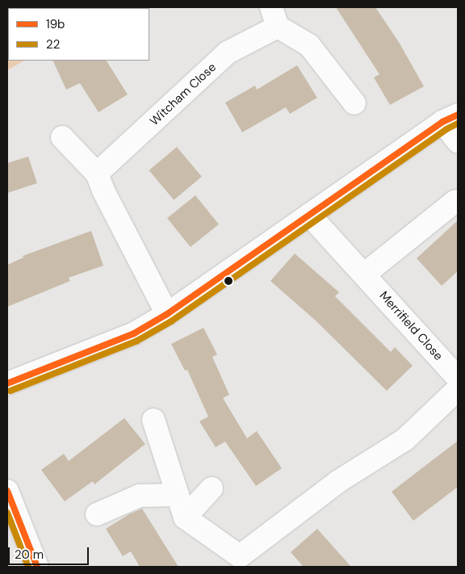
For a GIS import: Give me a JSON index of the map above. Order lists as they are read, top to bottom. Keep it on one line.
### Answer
{"streets":{"street":["Witcham Close","Merrifield Close"]},"lines":["transit line 19b","transit line 22"],"legend":["19b","22"],"scale_bar":"20 m"}
